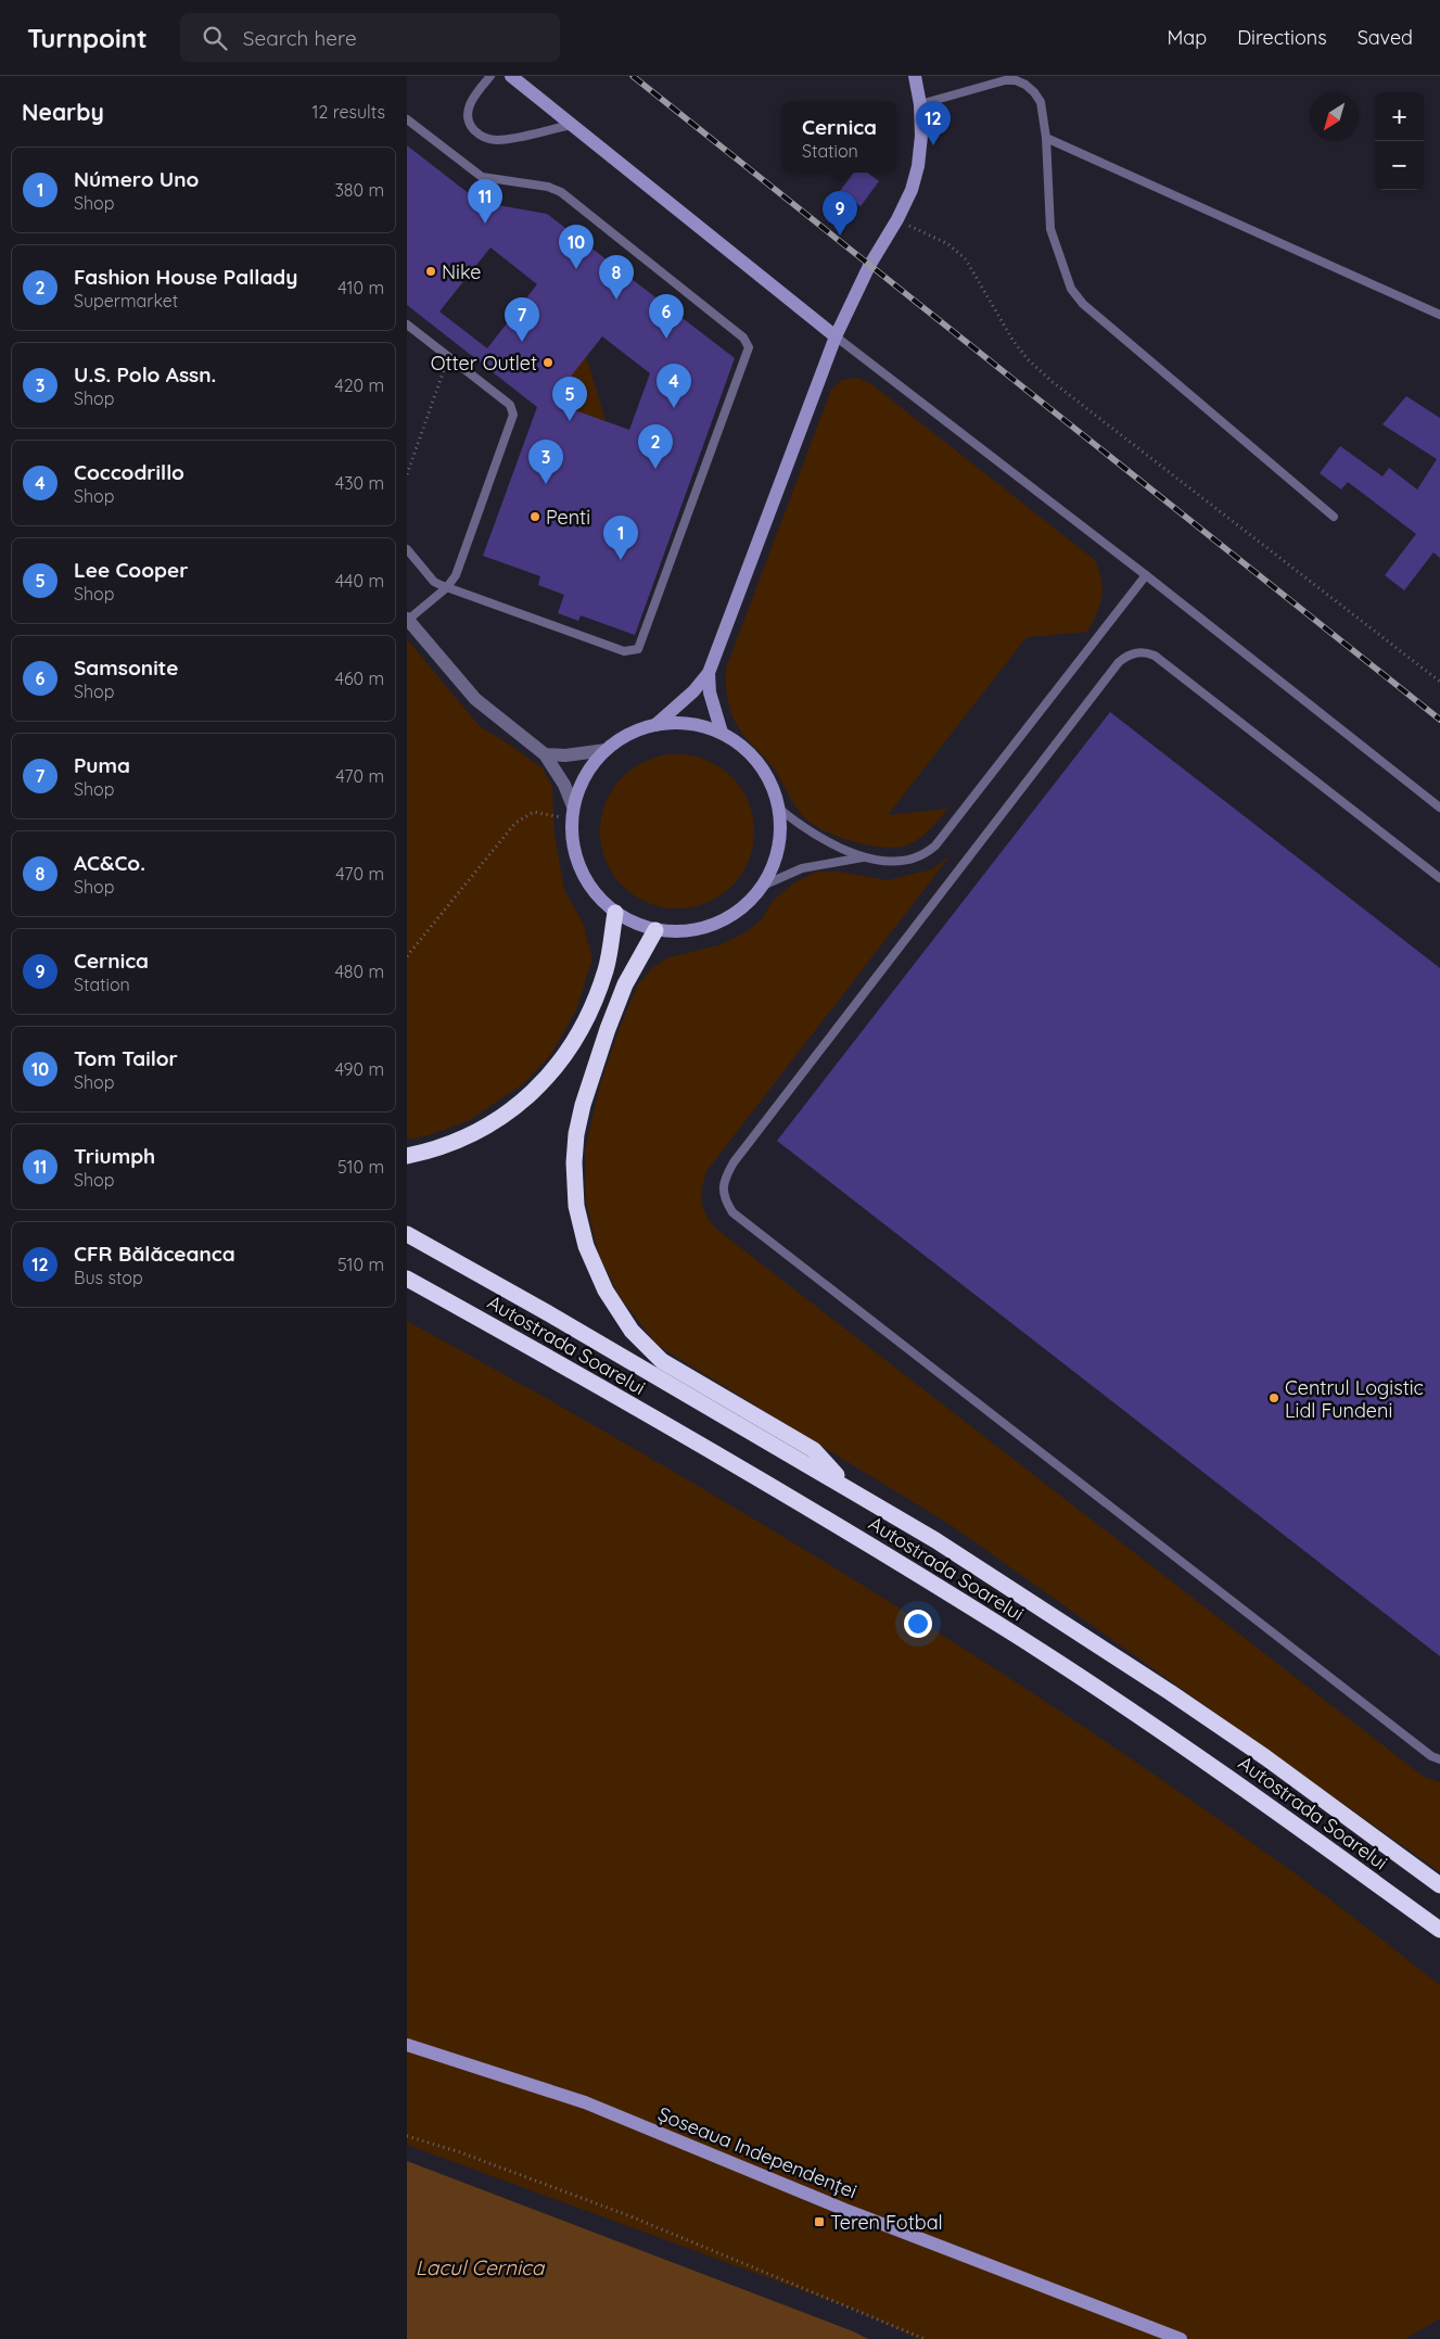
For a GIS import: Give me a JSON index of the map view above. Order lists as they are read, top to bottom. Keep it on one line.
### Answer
{"streets":{"highway":["Autostrada Soarelui"],"street":["Șoseaua Independenței"]},"water":["Lacul Cernica"],"places":{"other":["Nike","Otter Outlet","Penti","Centrul Logistic Lidl Fundeni"],"transit":["Teren Fotbal"]},"north":"bottom left","page":{"header":"Turnpoint","search":"Search here","nav":["Map","Directions","Saved"],"heading":["Nearby","12 results"],"map_buttons":["+","−"],"pins":["12","11","9","10","8","6","7","4","5","2","3","1"],"popup":["Cernica","Station"],"list":[{"mark":"1","name":"Número Uno","note":"Shop","value":"380 m"},{"mark":"2","name":"Fashion House Pallady","note":"Supermarket","value":"410 m"},{"mark":"3","name":"U.S. Polo Assn.","note":"Shop","value":"420 m"},{"mark":"4","name":"Coccodrillo","note":"Shop","value":"430 m"},{"mark":"5","name":"Lee Cooper","note":"Shop","value":"440 m"},{"mark":"6","name":"Samsonite","note":"Shop","value":"460 m"},{"mark":"7","name":"Puma","note":"Shop","value":"470 m"},{"mark":"8","name":"AC&Co.","note":"Shop","value":"470 m"},{"mark":"9","name":"Cernica","note":"Station","value":"480 m"},{"mark":"10","name":"Tom Tailor","note":"Shop","value":"490 m"},{"mark":"11","name":"Triumph","note":"Shop","value":"510 m"},{"mark":"12","name":"CFR Bălăceanca","note":"Bus stop","value":"510 m"}]}}
